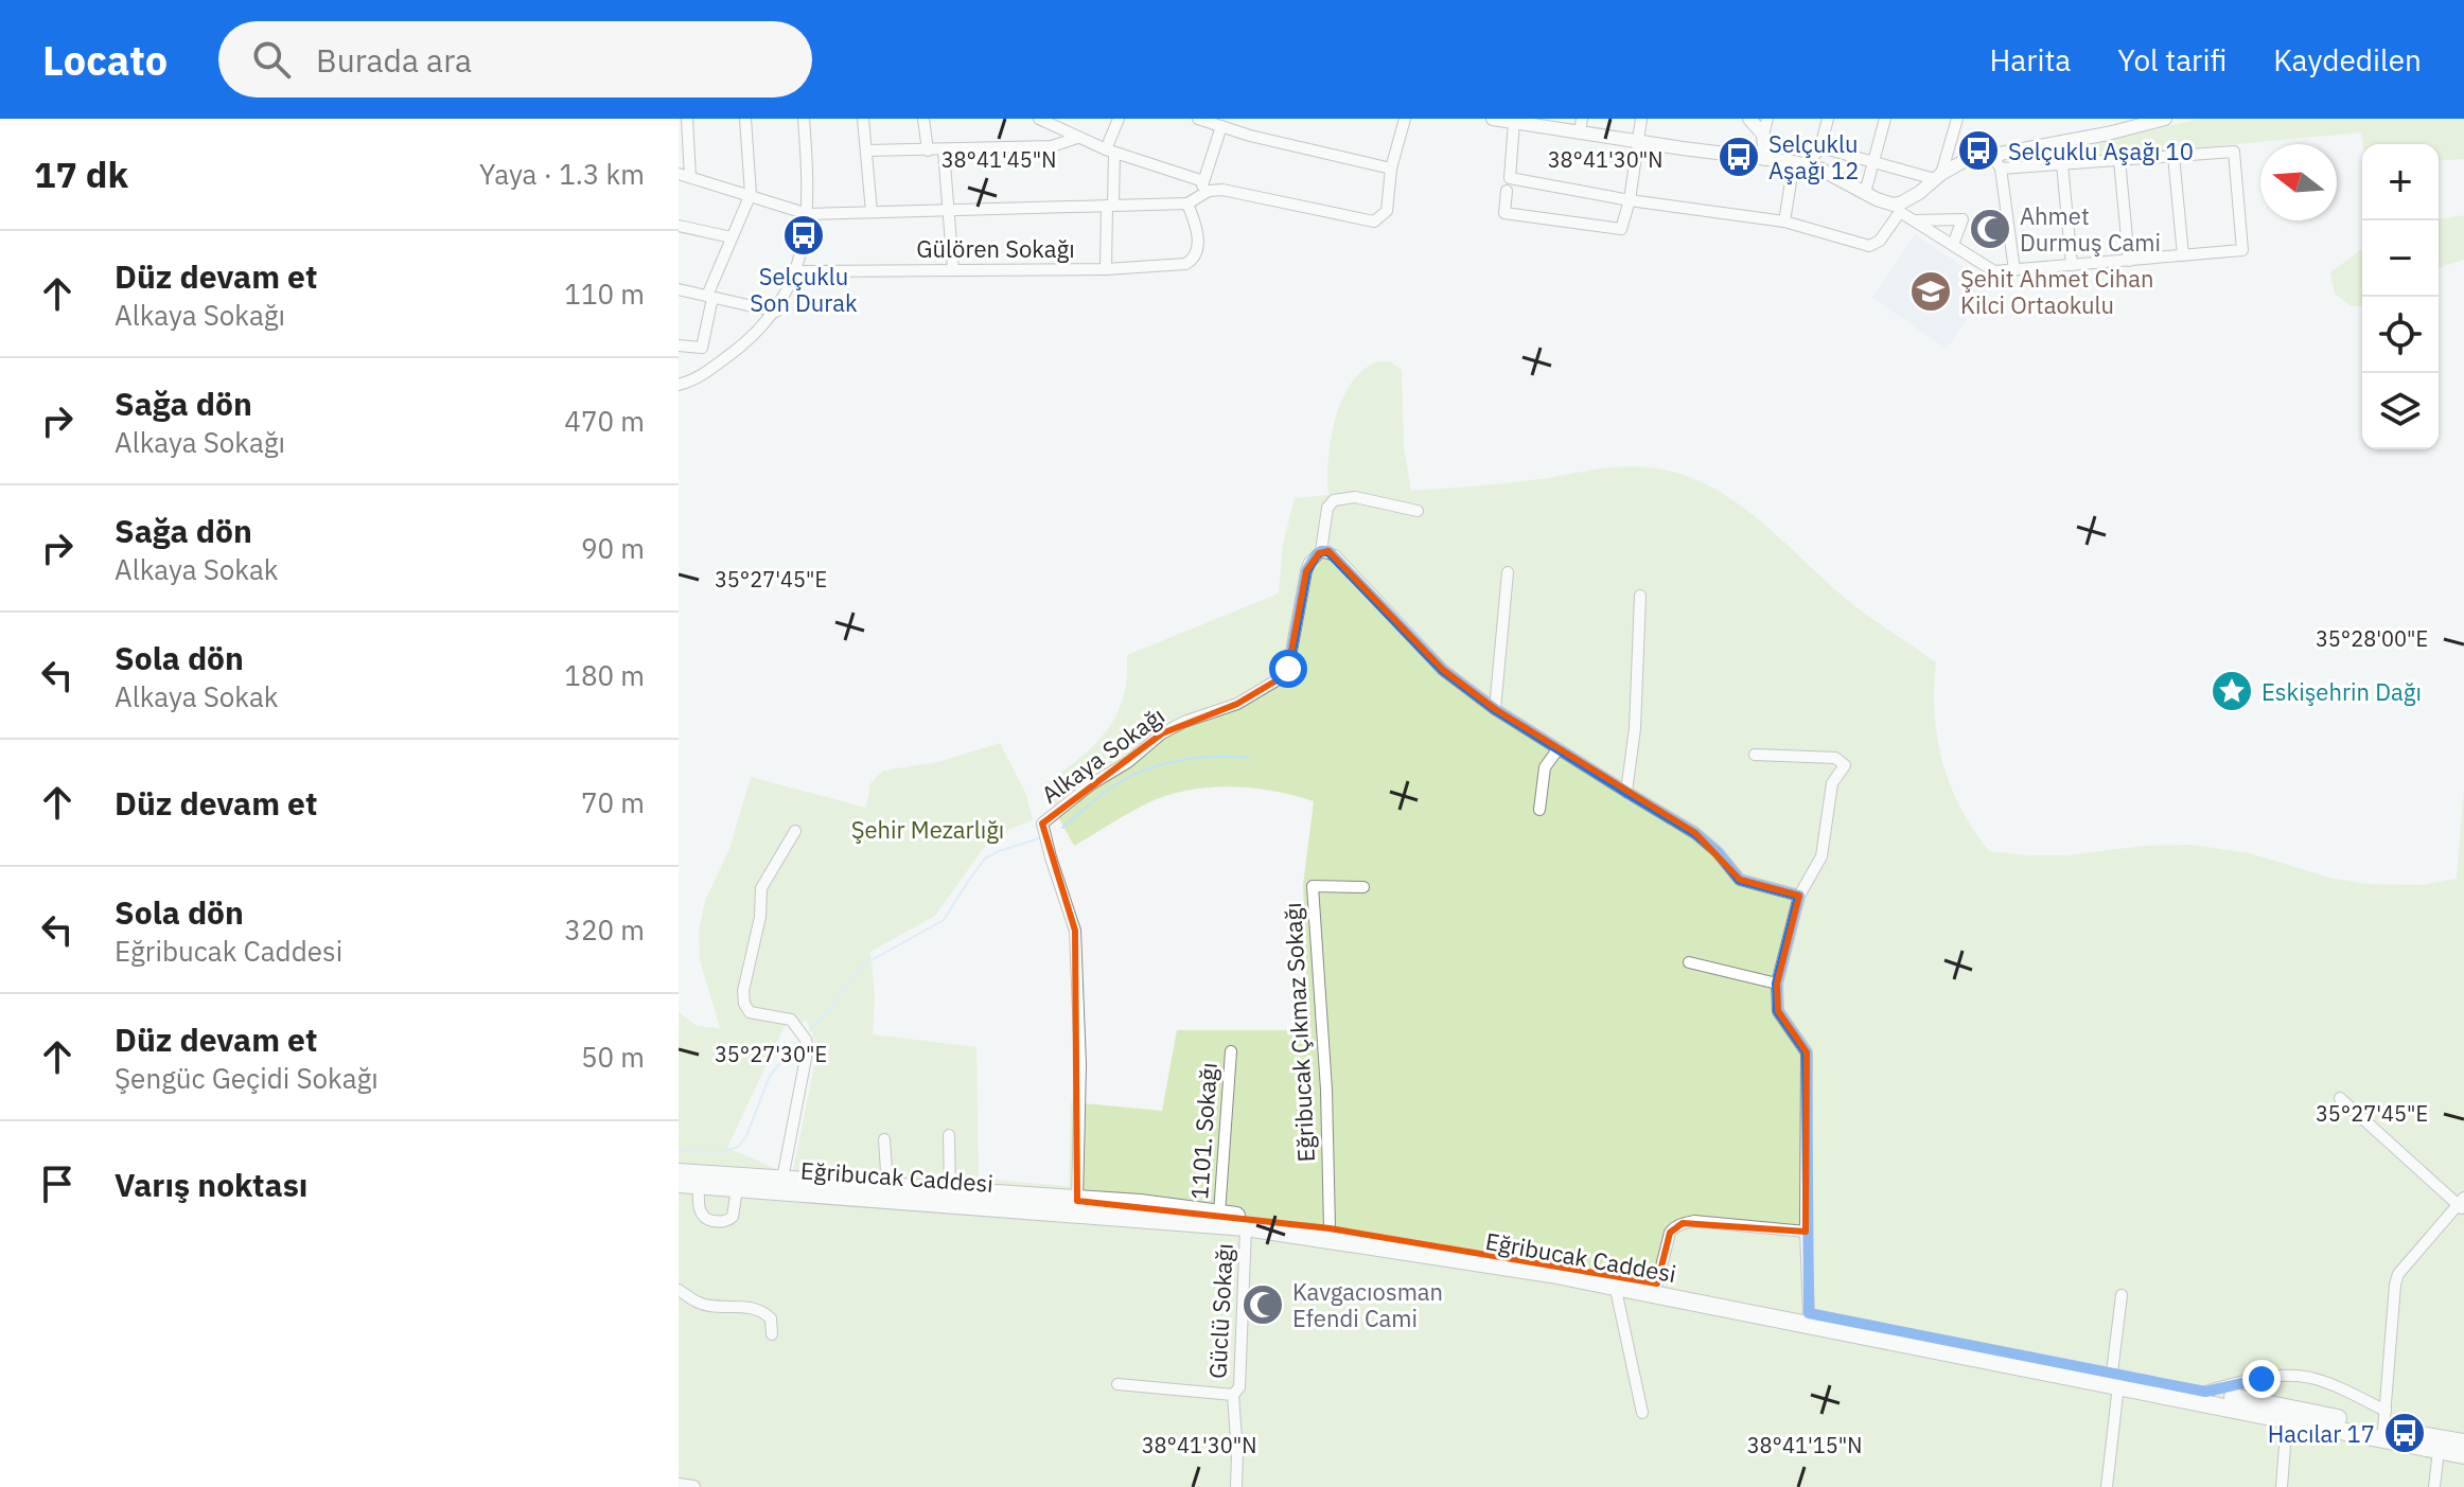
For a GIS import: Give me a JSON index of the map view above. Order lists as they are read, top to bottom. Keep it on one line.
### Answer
{"streets":{"main road":["Eğribucak Caddesi"],"street":["Gülören Sokağı","Alkaya Sokağı","Eğribucak Çıkmaz Sokağı","1101. Sokağı","Güclü Sokağı"]},"crossings":[["Alkaya Sokağı","Eğribucak Caddesi"],["Eğribucak Çıkmaz Sokağı","Eğribucak Caddesi"],["1101. Sokağı","Eğribucak Caddesi"],["Eğribucak Caddesi","Güclü Sokağı"]],"parks":["Şehir Mezarlığı"],"places":{"bus stop":["Selçuklu Aşağı 10","Selçuklu Aşağı 12","Selçuklu Son Durak","Hacılar 17"],"mosque":["Ahmet Durmuş Cami","Kavgacıosman Efendi Cami"],"school or university":["Şehit Ahmet Cihan Kilci Ortaokulu"],"place":["Eskişehrin Dağı"]},"north":"left","page":{"header":"Locato","search":"Burada ara","nav":["Harita","Yol tarifi","Kaydedilen"],"heading":["17 dk","Yaya · 1.3 km"],"map_buttons":["+","−"],"list":[["Düz devam et","Alkaya Sokağı","110 m"],["Sağa dön","Alkaya Sokağı","470 m"],["Sağa dön","Alkaya Sokak","90 m"],["Sola dön","Alkaya Sokak","180 m"],["Düz devam et","70 m"],["Sola dön","Eğribucak Caddesi","320 m"],["Düz devam et","Şengüc Geçidi Sokağı","50 m"],"Varış noktası"]},"coordinates":["38°41'45\"N","38°41'30\"N","35°27'45\"E","35°28'00\"E","35°27'30\"E","38°41'15\"N"]}
